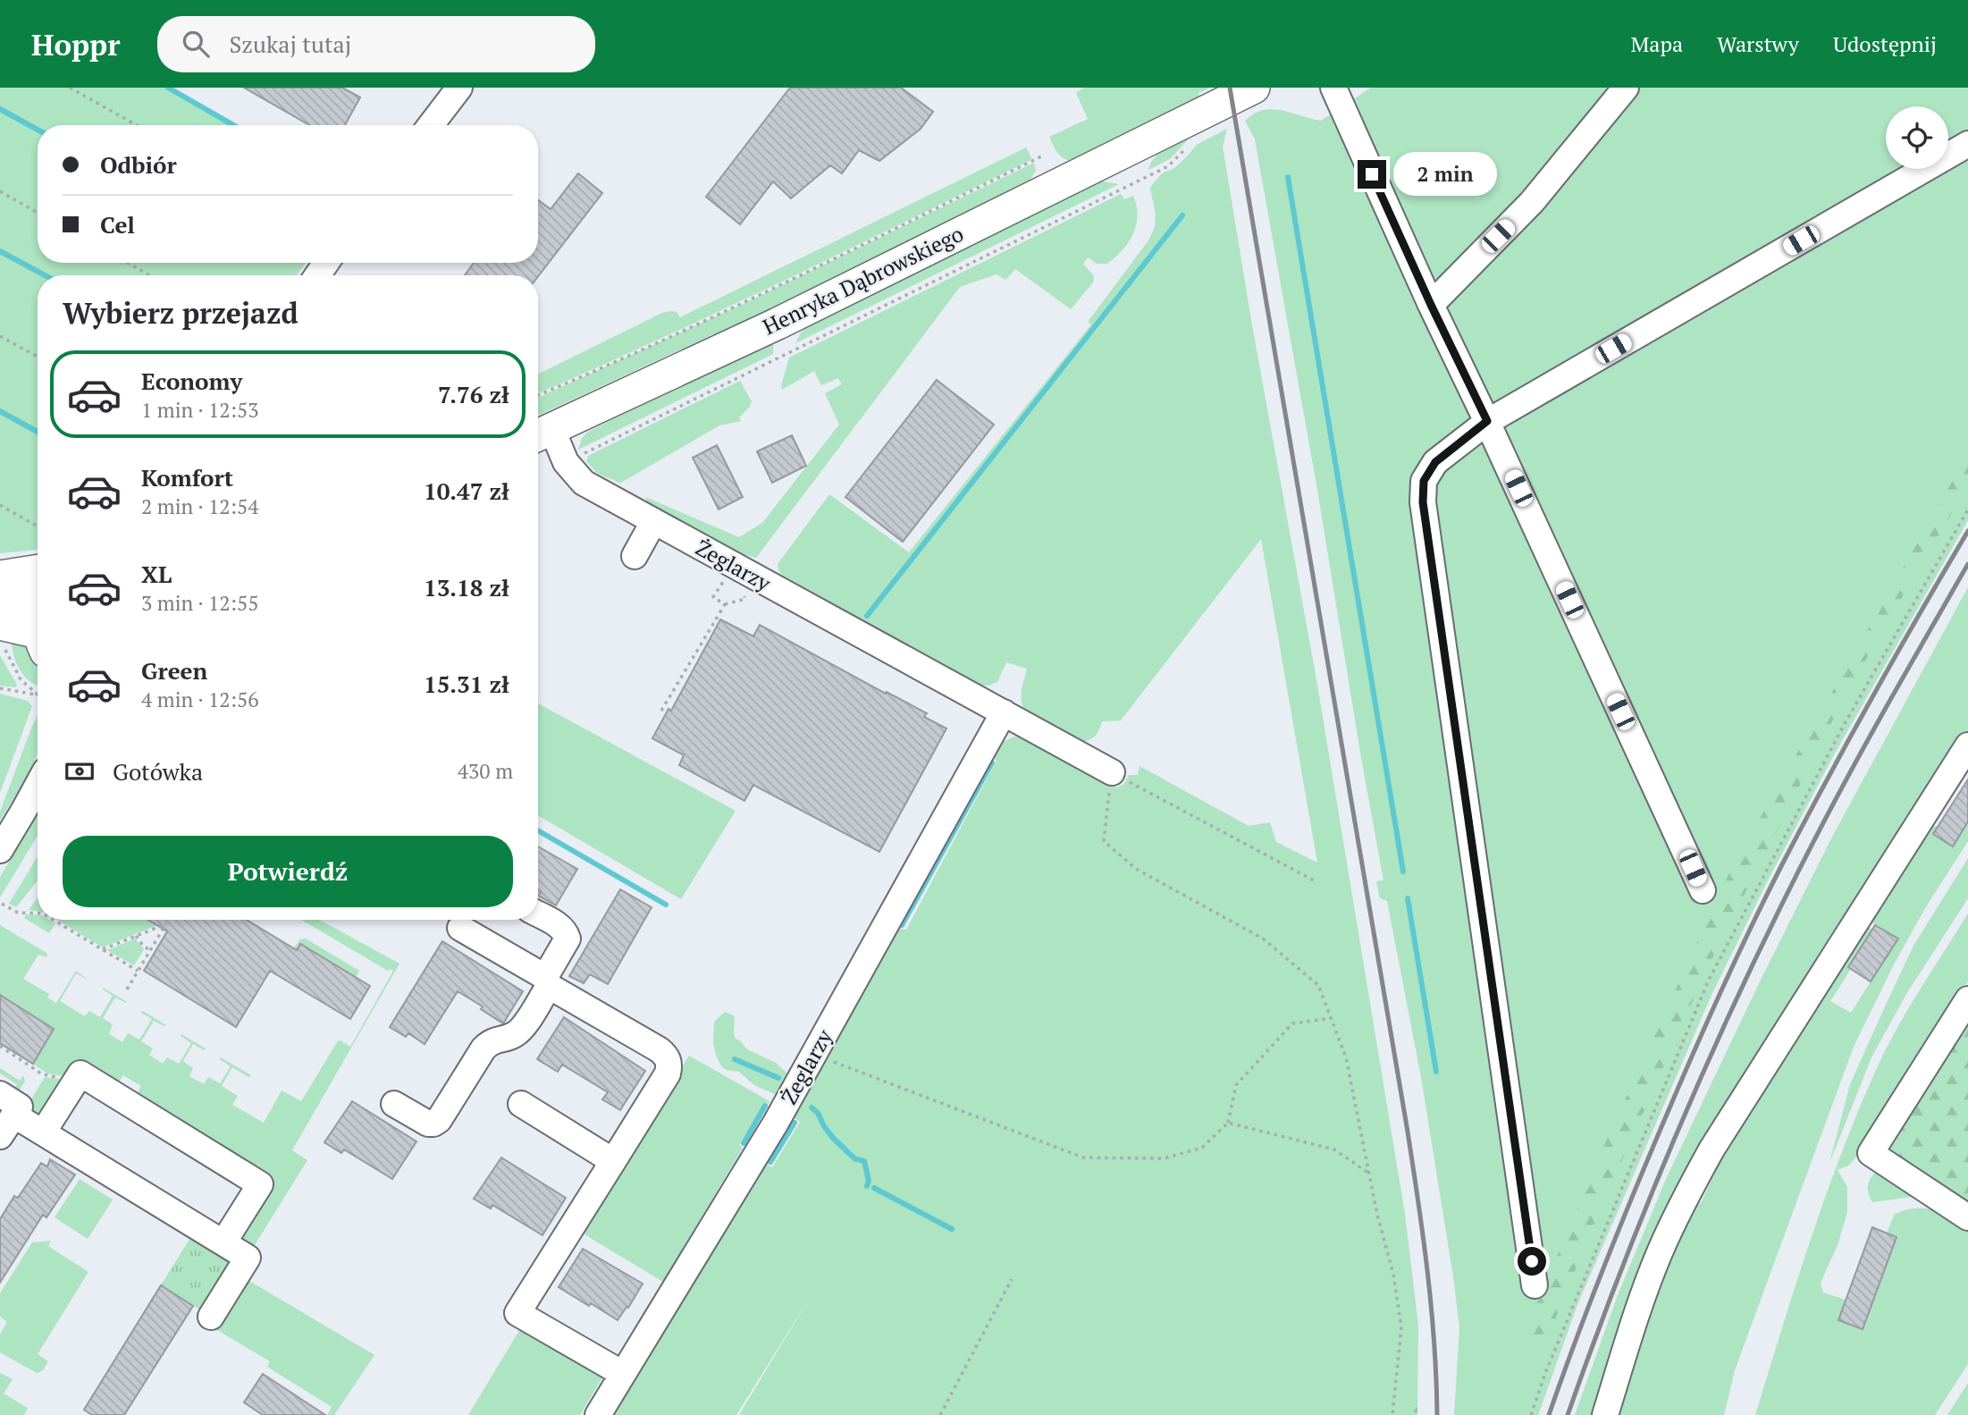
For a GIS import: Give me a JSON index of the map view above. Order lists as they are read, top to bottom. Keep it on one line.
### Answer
{"streets":{"main road":["Henryka Dąbrowskiego"],"street":["Żeglarzy"]},"crossings":[["Henryka Dąbrowskiego","Żeglarzy"]],"page":{"header":"Hoppr","search":"Szukaj tutaj","nav":["Mapa","Warstwy","Udostępnij"],"banner":["Odbiór","Cel"],"bubble":"2 min","heading":"Wybierz przejazd","list":[{"name":"Economy","note":"1 min · 12:53","value":"7.76 zł"},{"name":"Komfort","note":"2 min · 12:54","value":"10.47 zł"},{"name":"XL","note":"3 min · 12:55","value":"13.18 zł"},{"name":"Green","note":"4 min · 12:56","value":"15.31 zł"}],"pay":["Gotówka","430 m"],"buttons":"Potwierdź"}}
